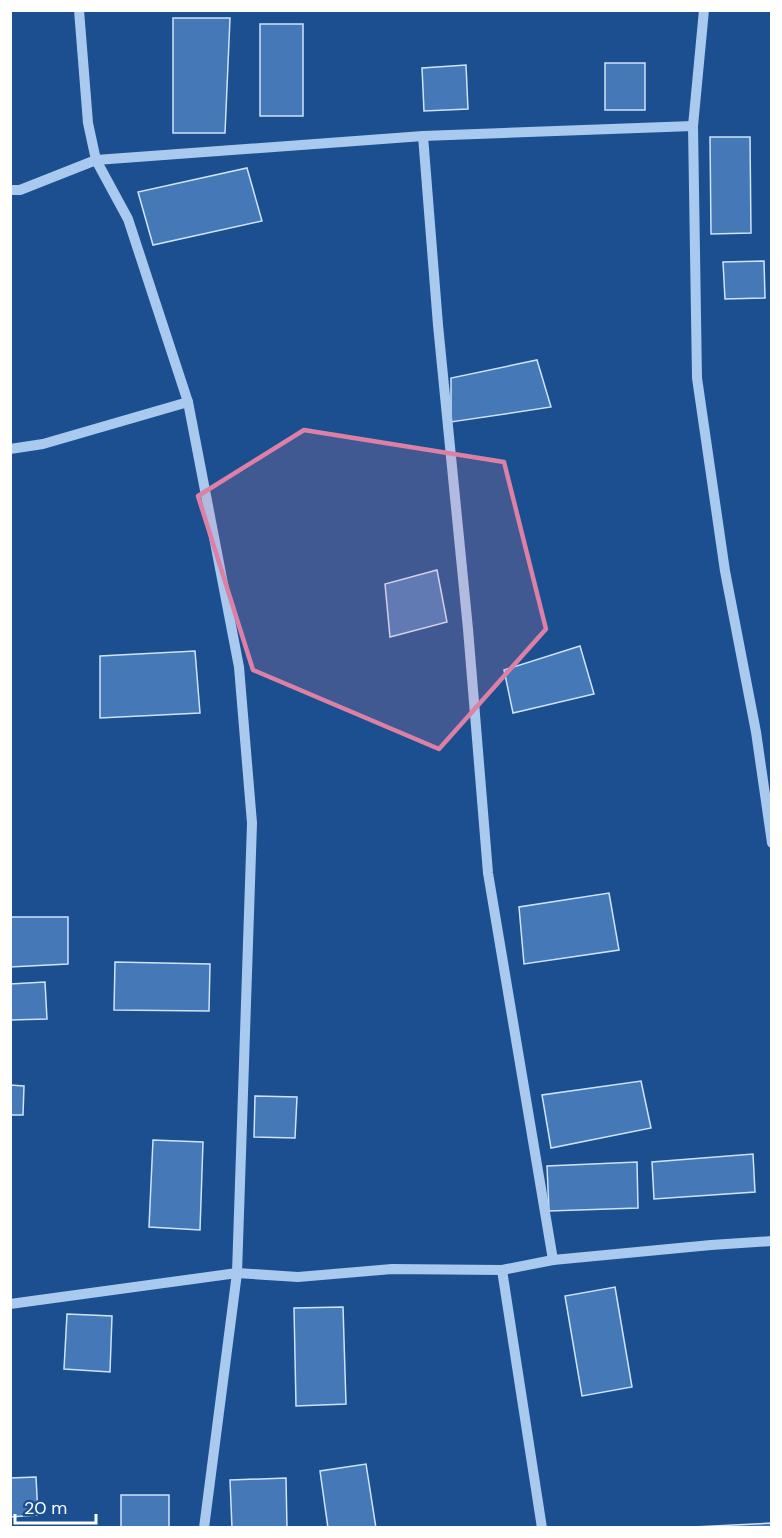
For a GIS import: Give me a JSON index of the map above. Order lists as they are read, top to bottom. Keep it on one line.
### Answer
{"scale_bar":"20 m"}
